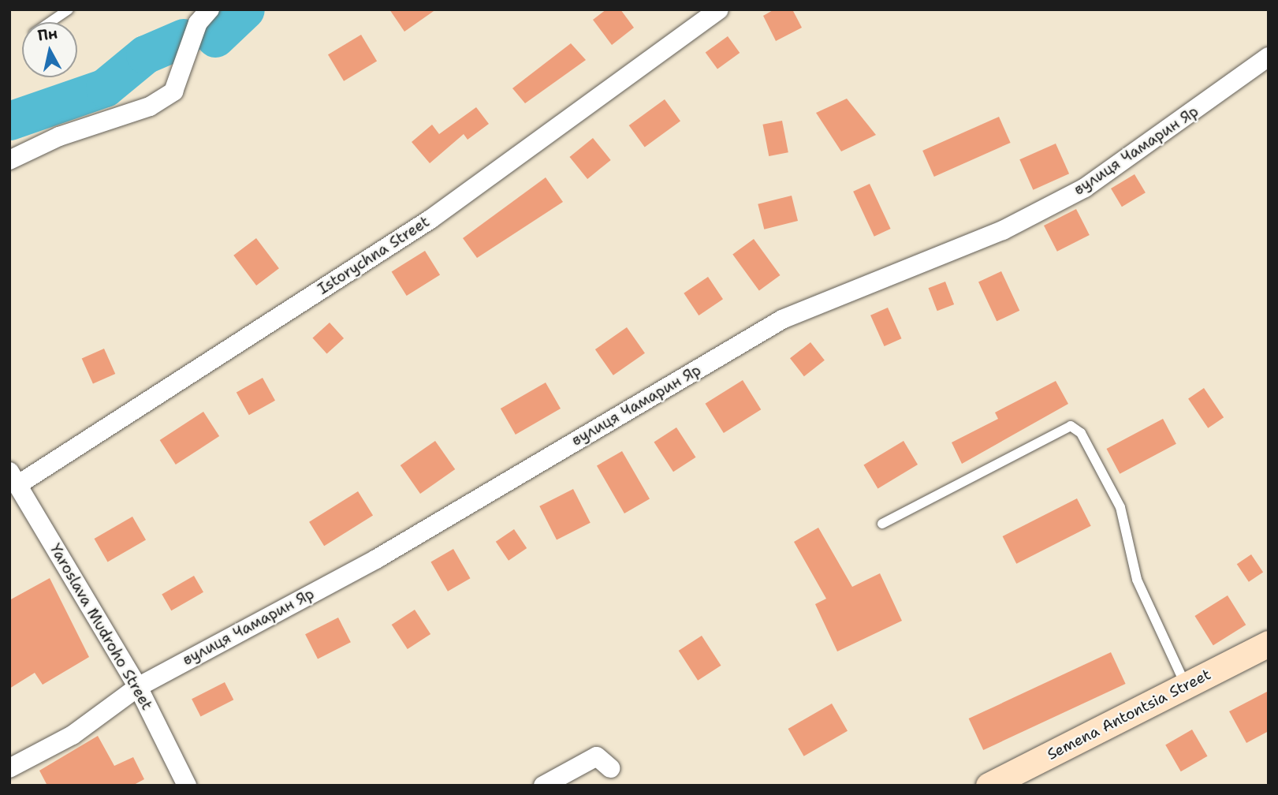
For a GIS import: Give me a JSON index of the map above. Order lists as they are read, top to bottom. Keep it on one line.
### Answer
{"streets":{"street":["вулиця Чамарин Яр","Istorychna Street","Yaroslava Mudroho Street","Semena Antontsia Street"]},"crossings":[["вулиця Чамарин Яр","Yaroslava Mudroho Street"],["Istorychna Street","Yaroslava Mudroho Street"]],"north":"top"}
